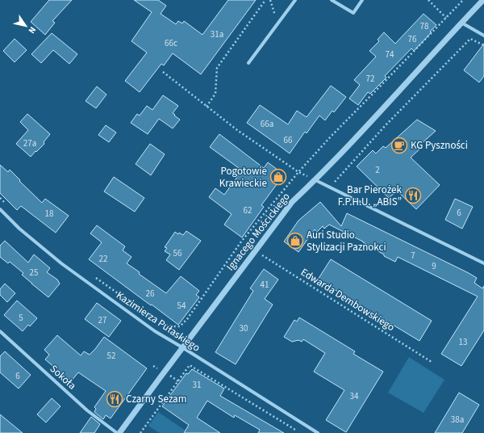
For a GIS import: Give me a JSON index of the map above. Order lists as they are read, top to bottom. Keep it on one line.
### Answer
{"streets":{"street":["Ignacego Mościckiego","Kazimierza Pułaskiego","Sokoła"],"path":["Edwarda Dembowskiego"]},"crossings":[["Ignacego Mościckiego","Edwarda Dembowskiego"],["Ignacego Mościckiego","Kazimierza Pułaskiego"]],"places":{"cafe":["KG Pyszności"],"shop":["Pogotowie Krawieckie","Auri Studio Stylizacji Paznokci"],"restaurant":["Bar Pierożek F.P.H.U. „ABIS”","Czarny Sezam"]},"house_numbers":["78","31a","76","66c","74","72","66a","66","27a","2","62","6","18","56","7","22","9","25","41","26","54","5","27","30","13","52","6","31","34","38a"],"north":"bottom right"}
